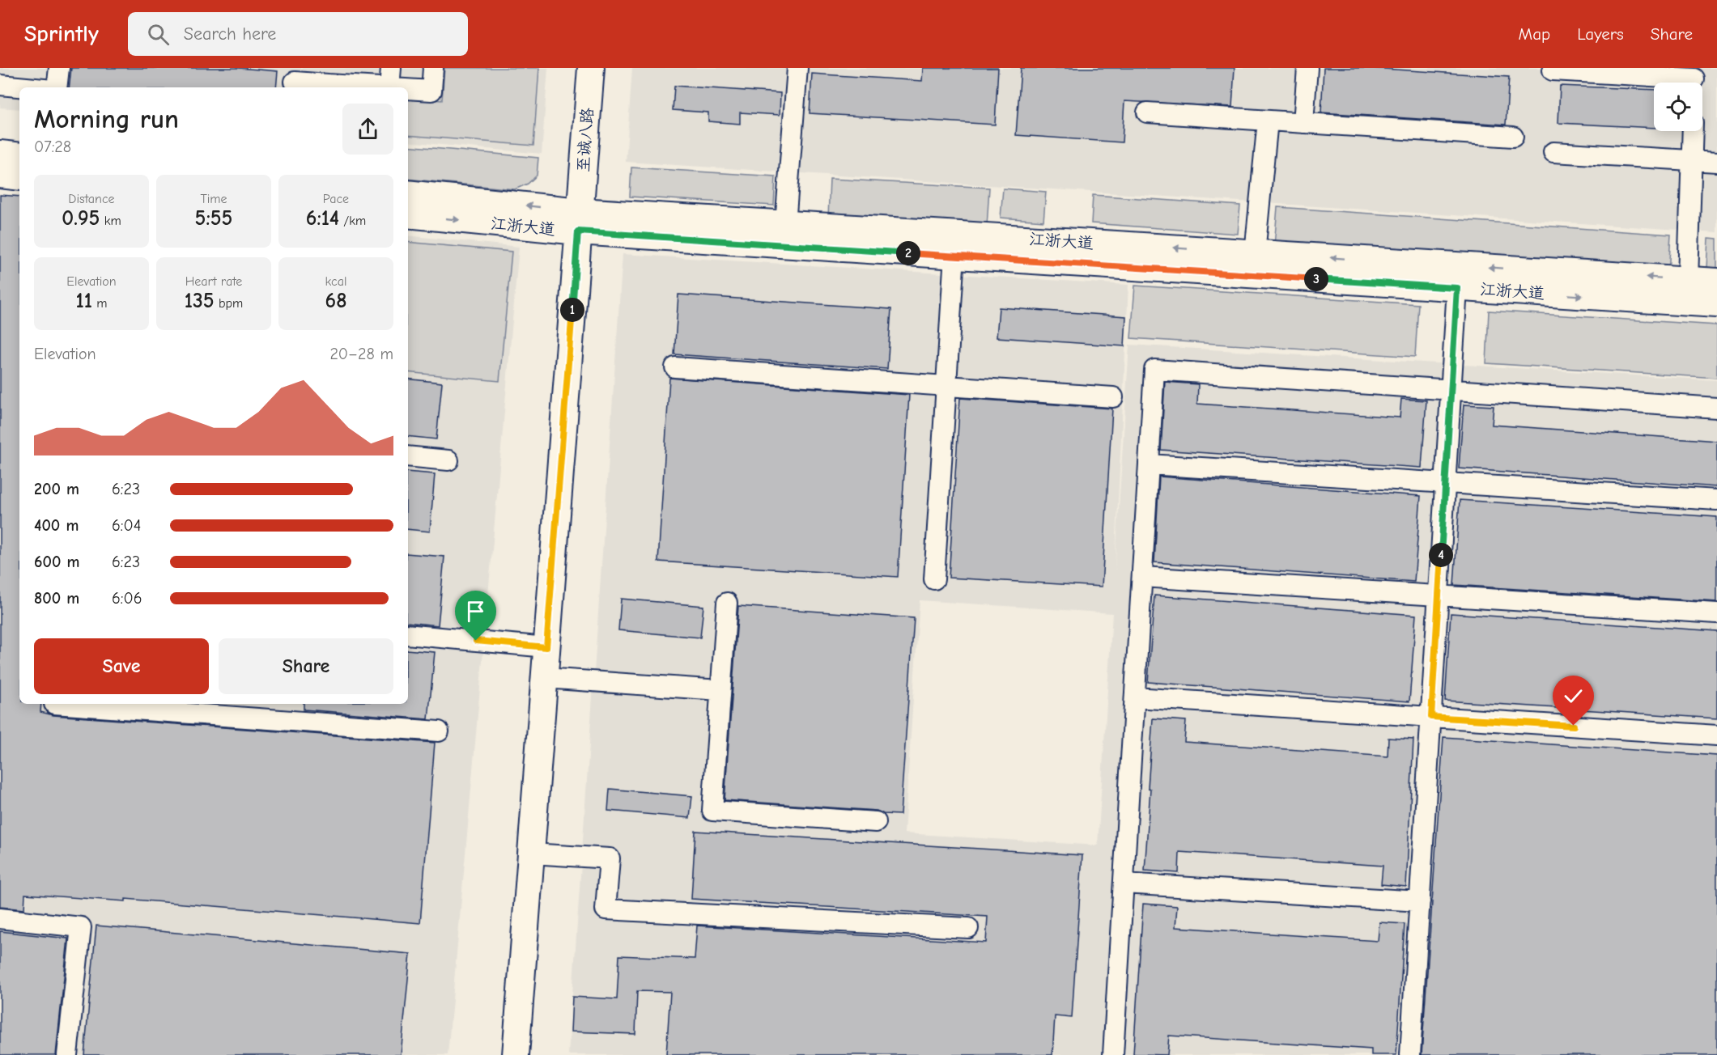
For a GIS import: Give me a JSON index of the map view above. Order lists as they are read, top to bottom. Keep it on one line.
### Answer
{"streets":{"main road":["至诚八路","江浙大道"]},"crossings":[["至诚八路","江浙大道"]],"page":{"header":"Sprintly","search":"Search here","nav":["Map","Layers","Share"],"heading":["Morning run","07:28"],"stats":[["Distance","0.95 km"],["Time","5:55"],["Pace","6:14 /km"],["Elevation","11 m"],["Heart rate","135 bpm"],["kcal","68"]],"pins":["2","3","1","4"],"chart":["Elevation","20–28 m"],"list":[{"name":"200 m","note":"6:23"},{"name":"400 m","note":"6:04"},{"name":"600 m","note":"6:23"},{"name":"800 m","note":"6:06"}],"buttons":["Save","Share"]}}
